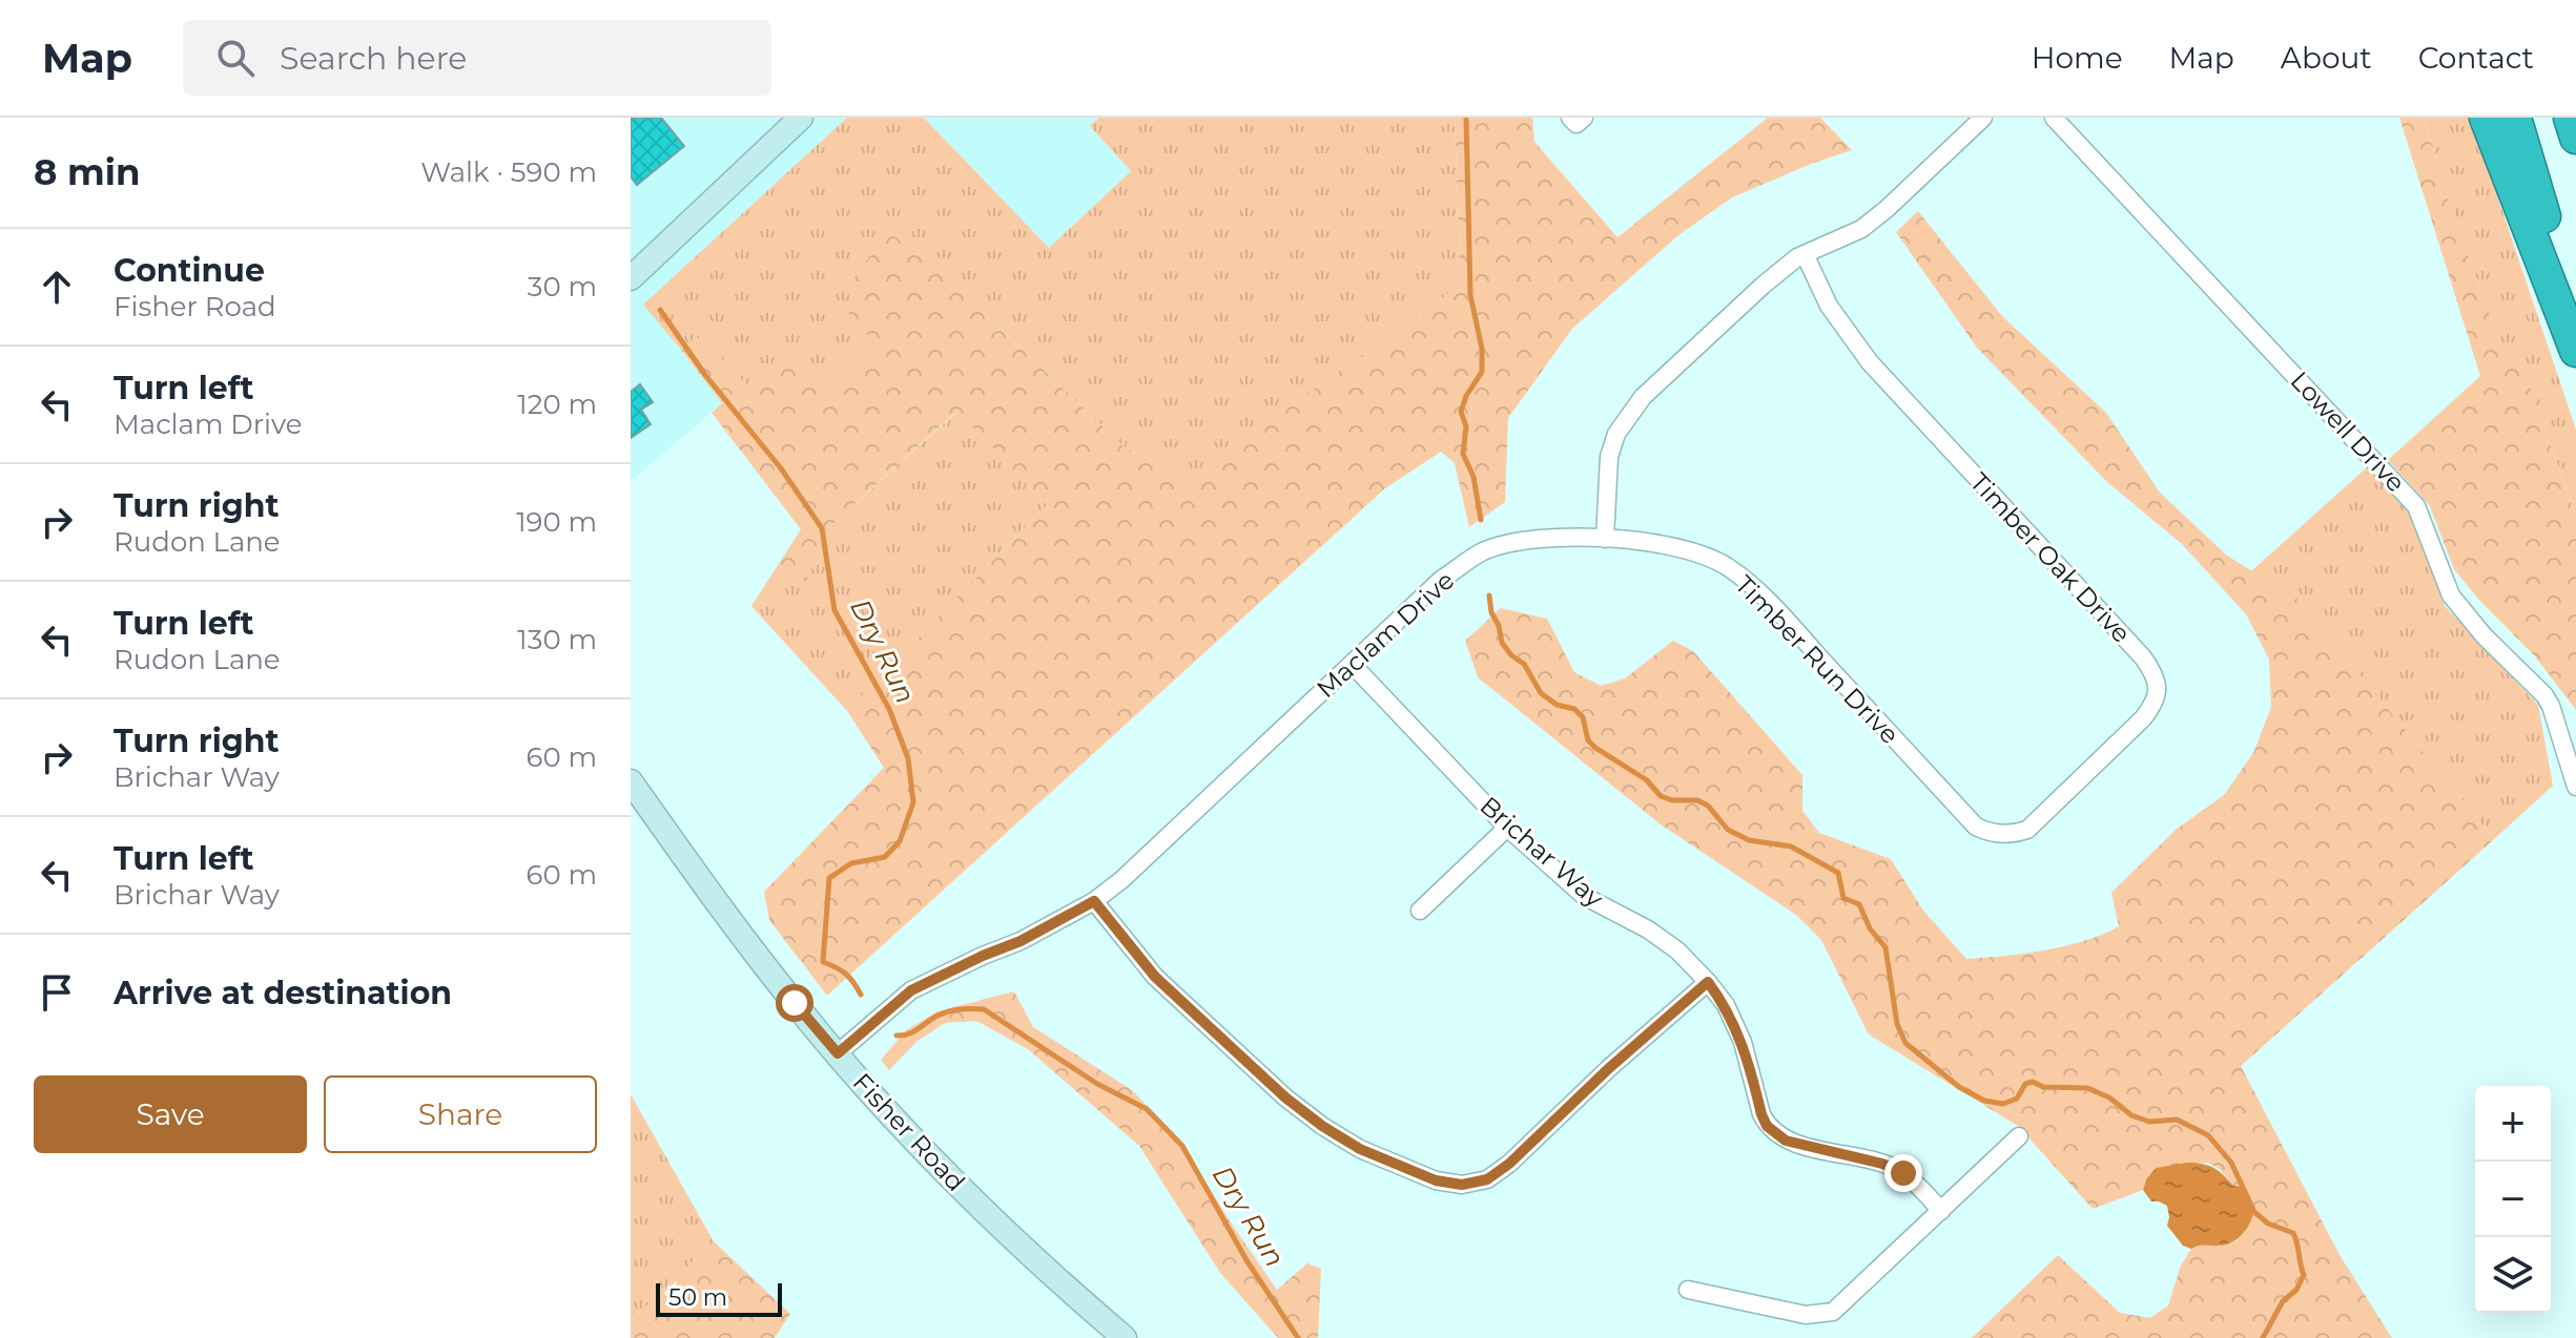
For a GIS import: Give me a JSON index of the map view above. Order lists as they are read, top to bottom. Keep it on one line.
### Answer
{"streets":{"main road":["Fisher Road"],"street":["Lowell Drive","Timber Oak Drive","Maclam Drive","Timber Run Drive","Brichar Way"]},"crossings":[["Timber Oak Drive","Timber Run Drive"],["Maclam Drive","Timber Run Drive"],["Maclam Drive","Brichar Way"],["Maclam Drive","Fisher Road"]],"water":["Dry Run"],"scale_bar":"50 m","page":{"header":"Map","search":"Search here","nav":["Home","Map","About","Contact"],"heading":["8 min","Walk · 590 m"],"list":[["Continue","Fisher Road","30 m"],["Turn left","Maclam Drive","120 m"],["Turn right","Rudon Lane","190 m"],["Turn left","Rudon Lane","130 m"],["Turn right","Brichar Way","60 m"],["Turn left","Brichar Way","60 m"],"Arrive at destination"],"buttons":["Save","Share"],"map_buttons":["+","−"],"scale":"50 m"}}
